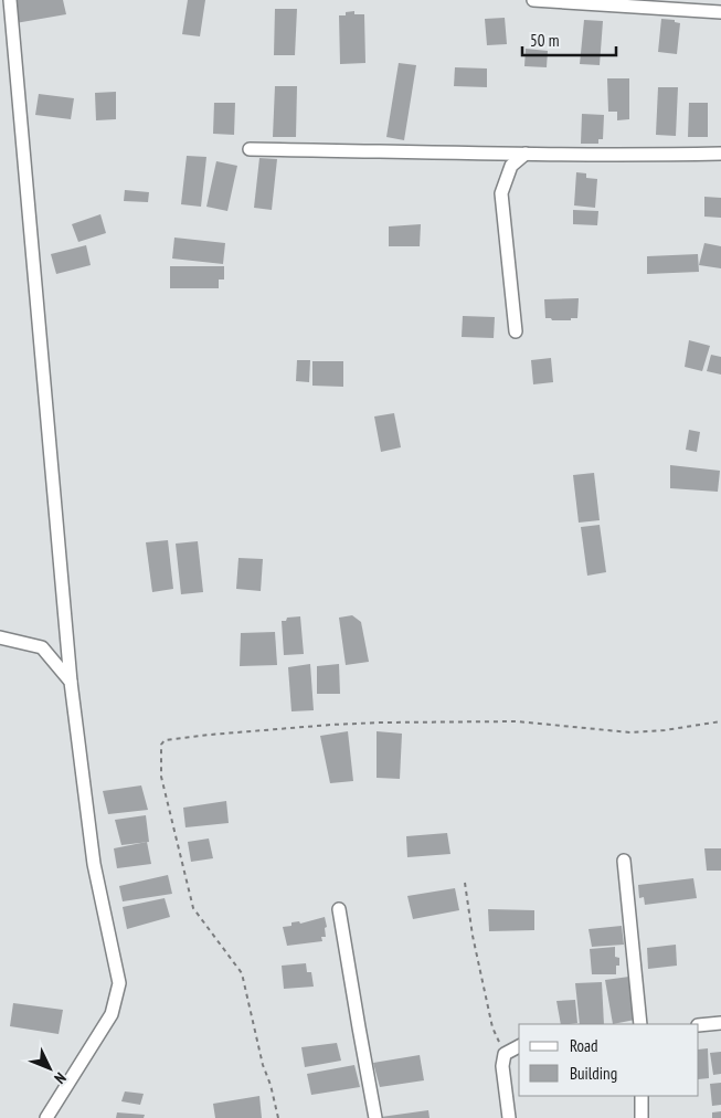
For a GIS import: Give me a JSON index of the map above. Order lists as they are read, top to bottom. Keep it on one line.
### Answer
{"legend":["Road","Building"],"scale_bar":"50 m","north":"bottom right"}
